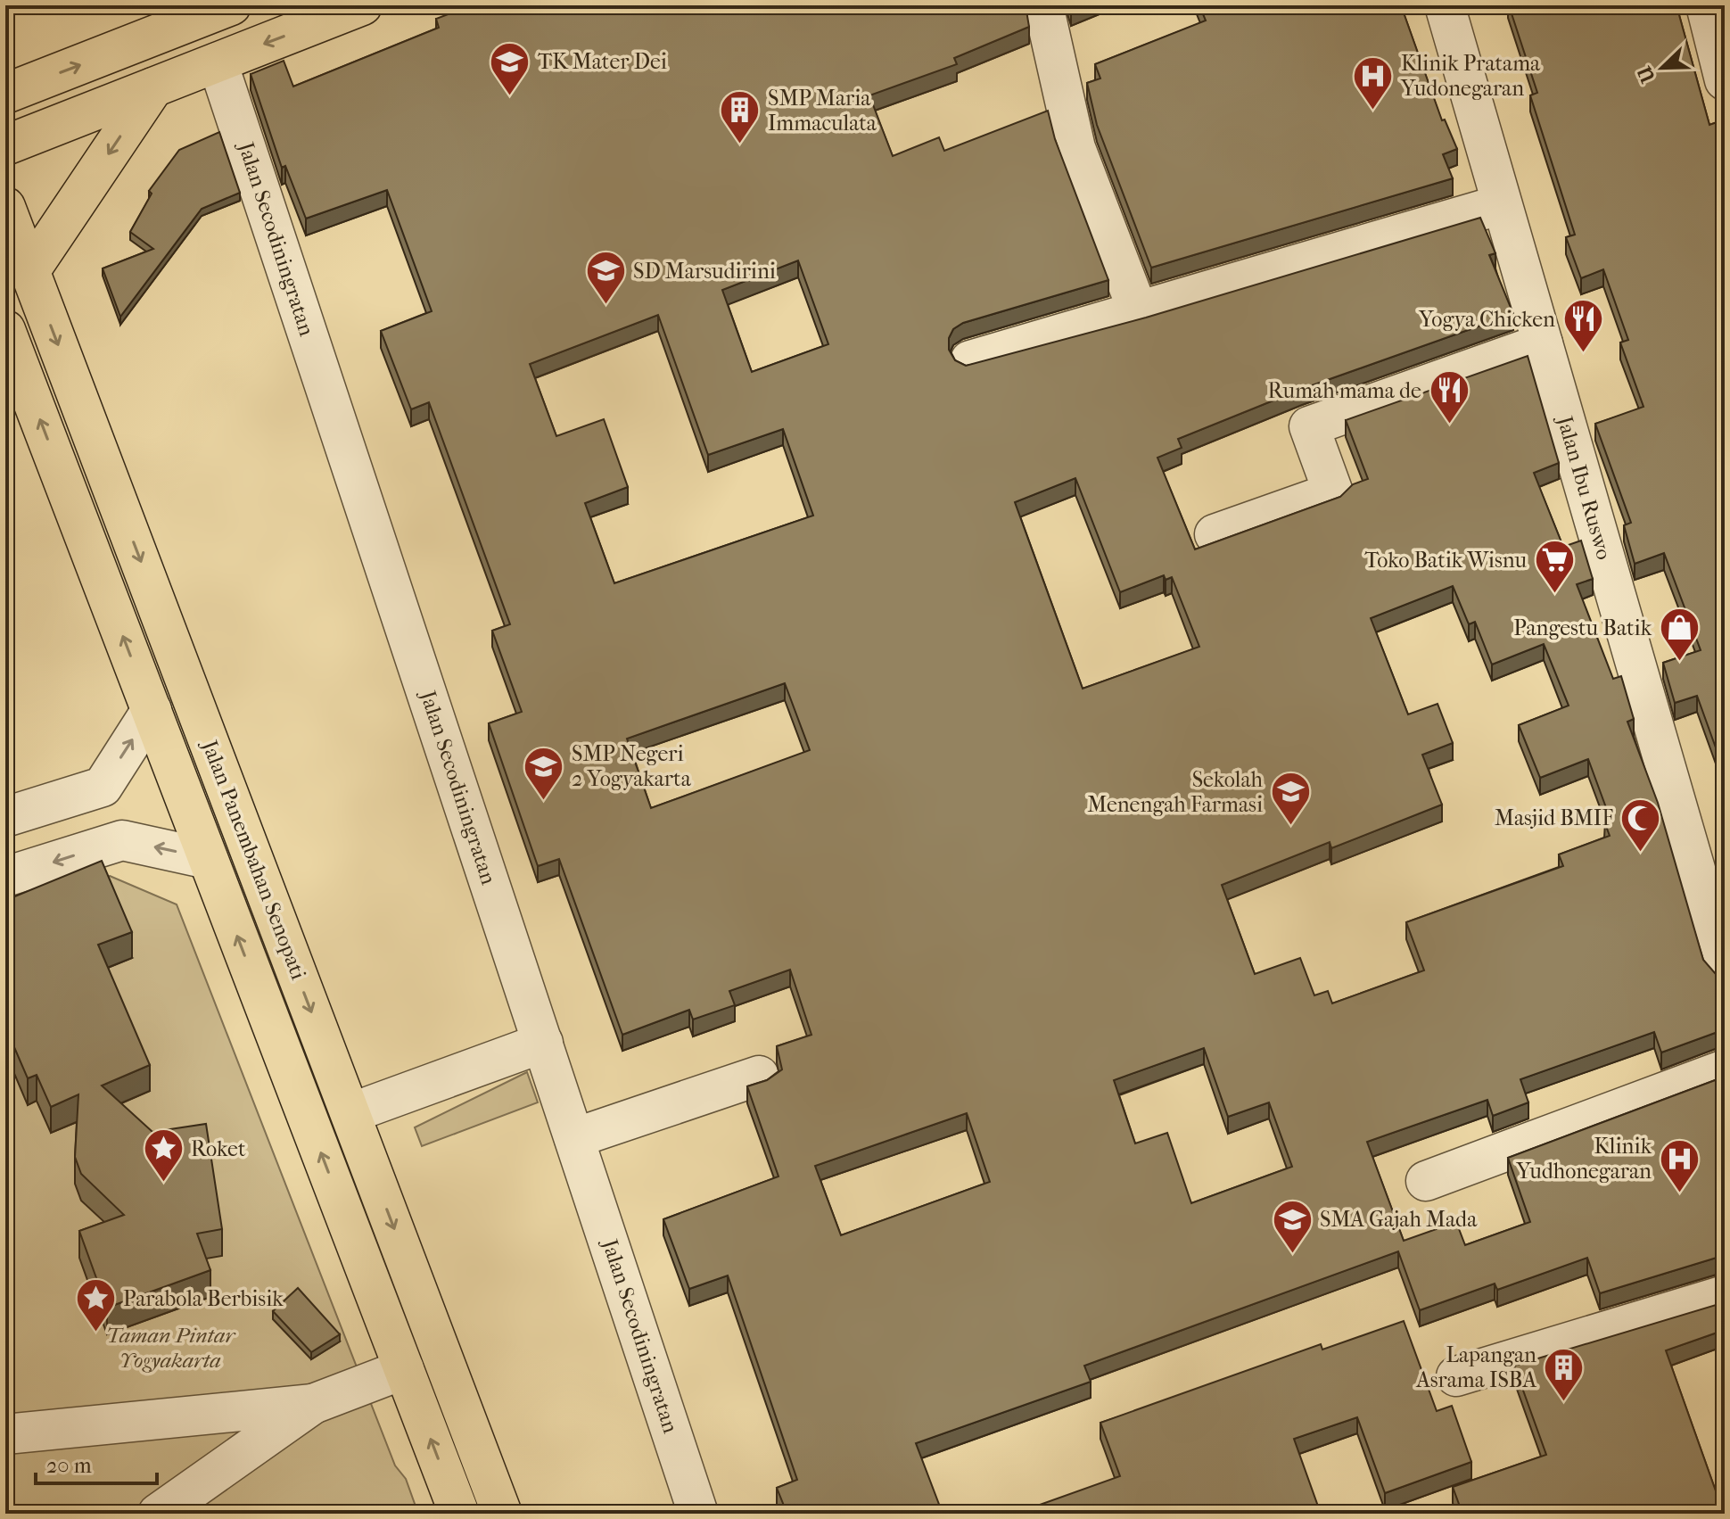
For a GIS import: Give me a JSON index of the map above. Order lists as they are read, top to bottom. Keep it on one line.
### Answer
{"streets":{"main road":["Jalan Panembahan Senopati"],"street":["Jalan Secodiningratan","Jalan Ibu Ruswo"]},"parks":["Taman Pintar Yogyakarta"],"places":{"school or university":["TK Mater Dei","SD Marsudirini","SMP Negeri 2 Yogyakarta","Sekolah Menengah Farmasi","SMA Gajah Mada"],"hospital":["Klinik Pratama Yudonegaran","Klinik Yudhonegaran"],"building":["SMP Maria Immaculata","Lapangan Asrama ISBA"],"restaurant":["Yogya Chicken","Rumah mama de"],"supermarket":["Toko Batik Wisnu"],"shop":["Pangestu Batik"],"mosque":["Masjid BMIF"],"place":["Roket","Parabola Berbisik"]},"scale_bar":"20 m","north":"bottom left"}
